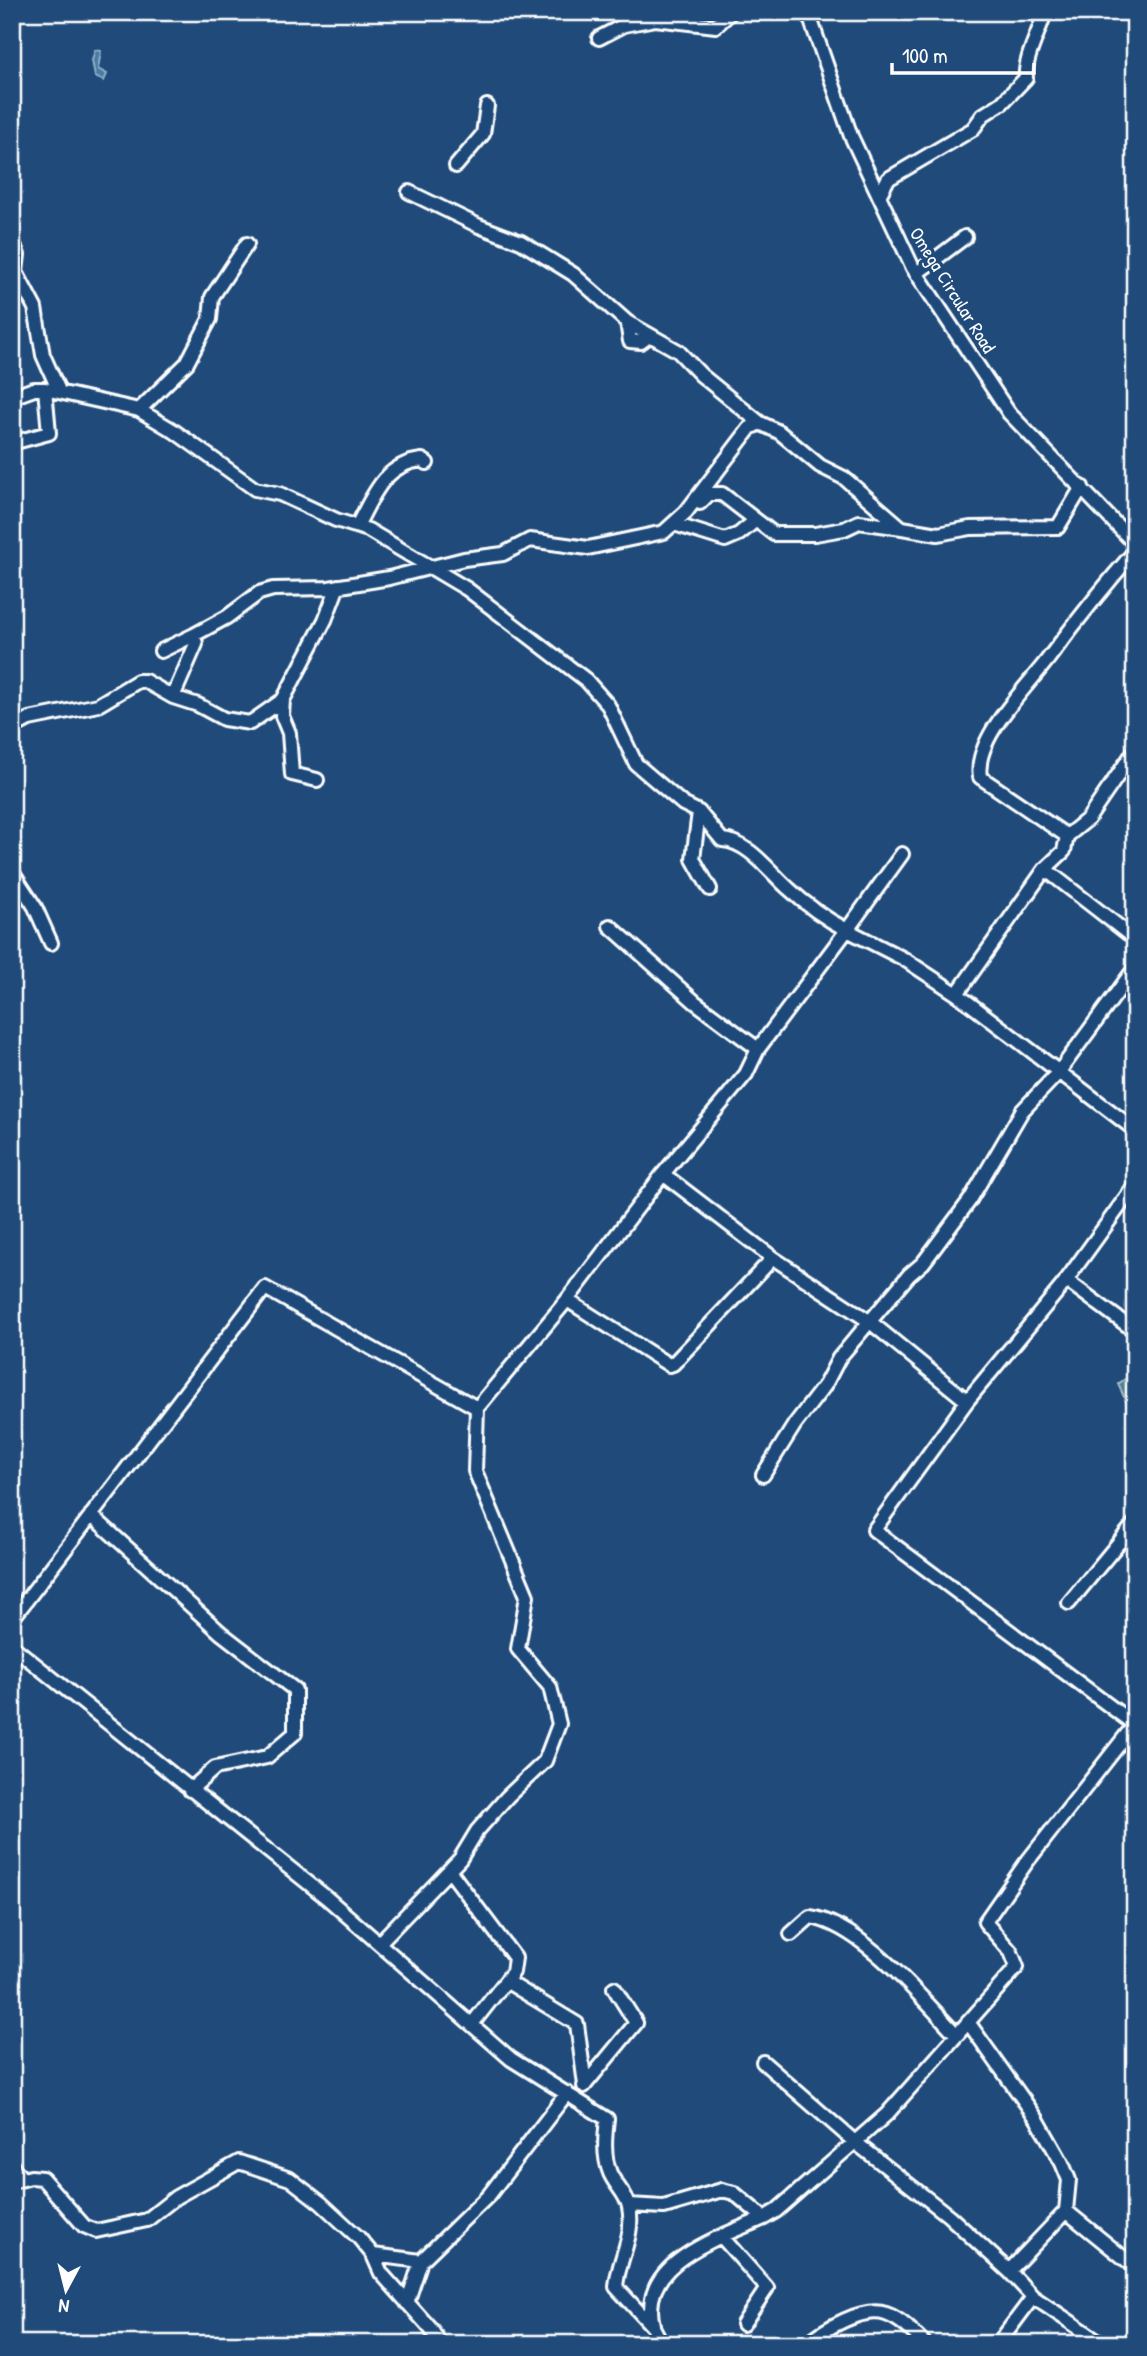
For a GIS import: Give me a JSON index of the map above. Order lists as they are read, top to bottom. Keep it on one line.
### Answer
{"streets":{"street":["Omega Circular Road"]},"scale_bar":"100 m","north":"bottom"}
